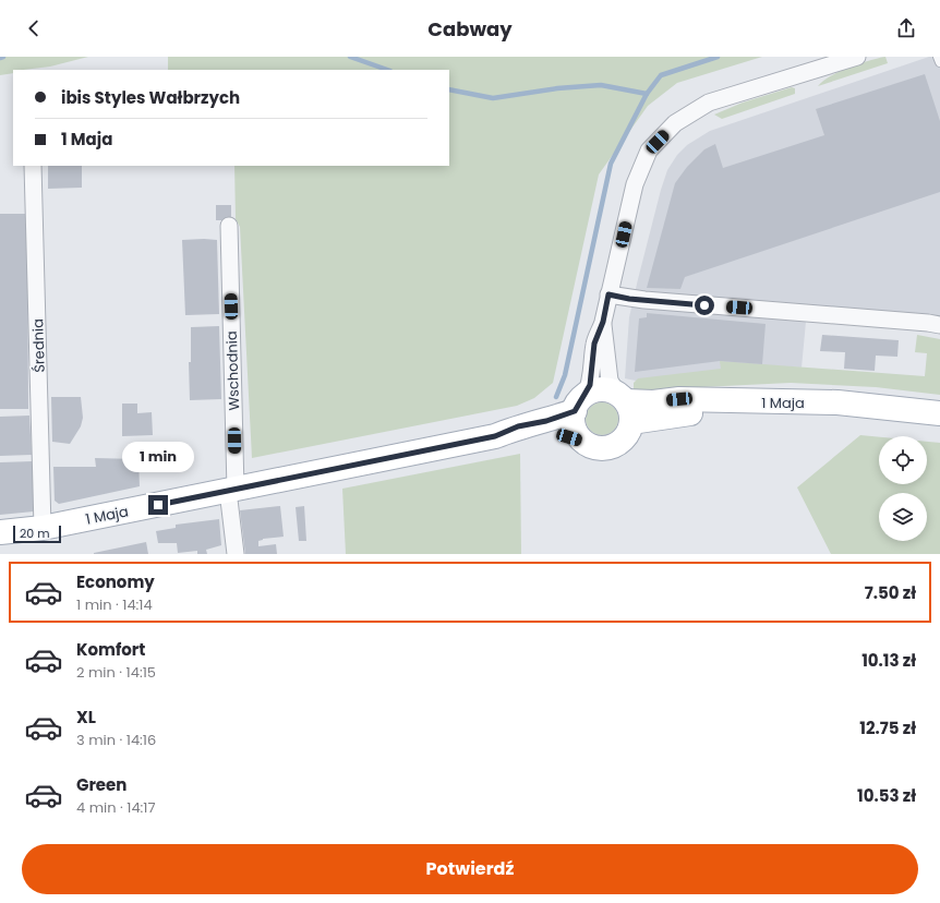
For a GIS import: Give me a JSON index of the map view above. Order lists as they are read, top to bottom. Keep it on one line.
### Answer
{"streets":{"main road":["1 Maja"],"street":["Średnia","Wschodnia"]},"crossings":[["Średnia","1 Maja"],["Wschodnia","1 Maja"]],"scale_bar":"20 m","page":{"header":"Cabway","banner":["ibis Styles Wałbrzych","1 Maja"],"bubble":"1 min","scale":"20 m","list":[{"name":"Economy","note":"1 min · 14:14","value":"7.50 zł"},{"name":"Komfort","note":"2 min · 14:15","value":"10.13 zł"},{"name":"XL","note":"3 min · 14:16","value":"12.75 zł"},{"name":"Green","note":"4 min · 14:17","value":"10.53 zł"}],"buttons":"Potwierdź"}}
